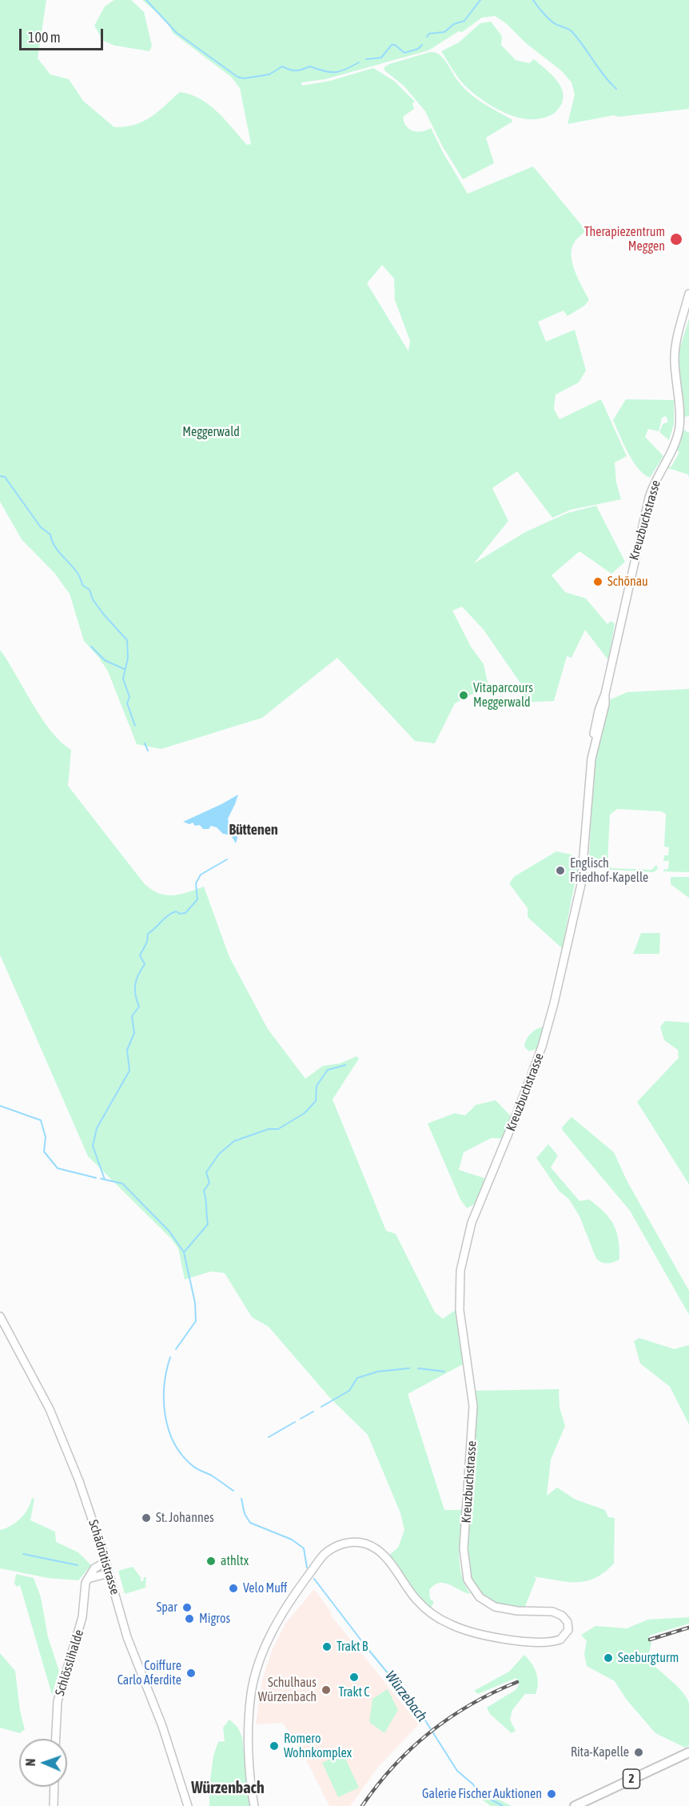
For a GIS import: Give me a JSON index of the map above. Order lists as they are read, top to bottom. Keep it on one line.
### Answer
{"streets":{"main road":["2"],"street":["Kreuzbuchstrasse","Schädrütistrasse","Schlösslihalde"]},"districts":["Büttenen","Würzenbach"],"water":["Würzebach"],"parks":["Meggerwald"],"places":["Therapiezentrum Meggen","Schönau","Vitaparcours Meggerwald","Englisch Friedhof-Kapelle","St. Johannes","athltx","Velo Muff","Spar","Migros","Trakt B","Seeburgturm","Coiffure Carlo Aferdite","Trakt C","Schulhaus Würzenbach","Romero Wohnkomplex","Rita-Kapelle","Galerie Fischer Auktionen"],"scale_bar":"100 m","north":"left"}
